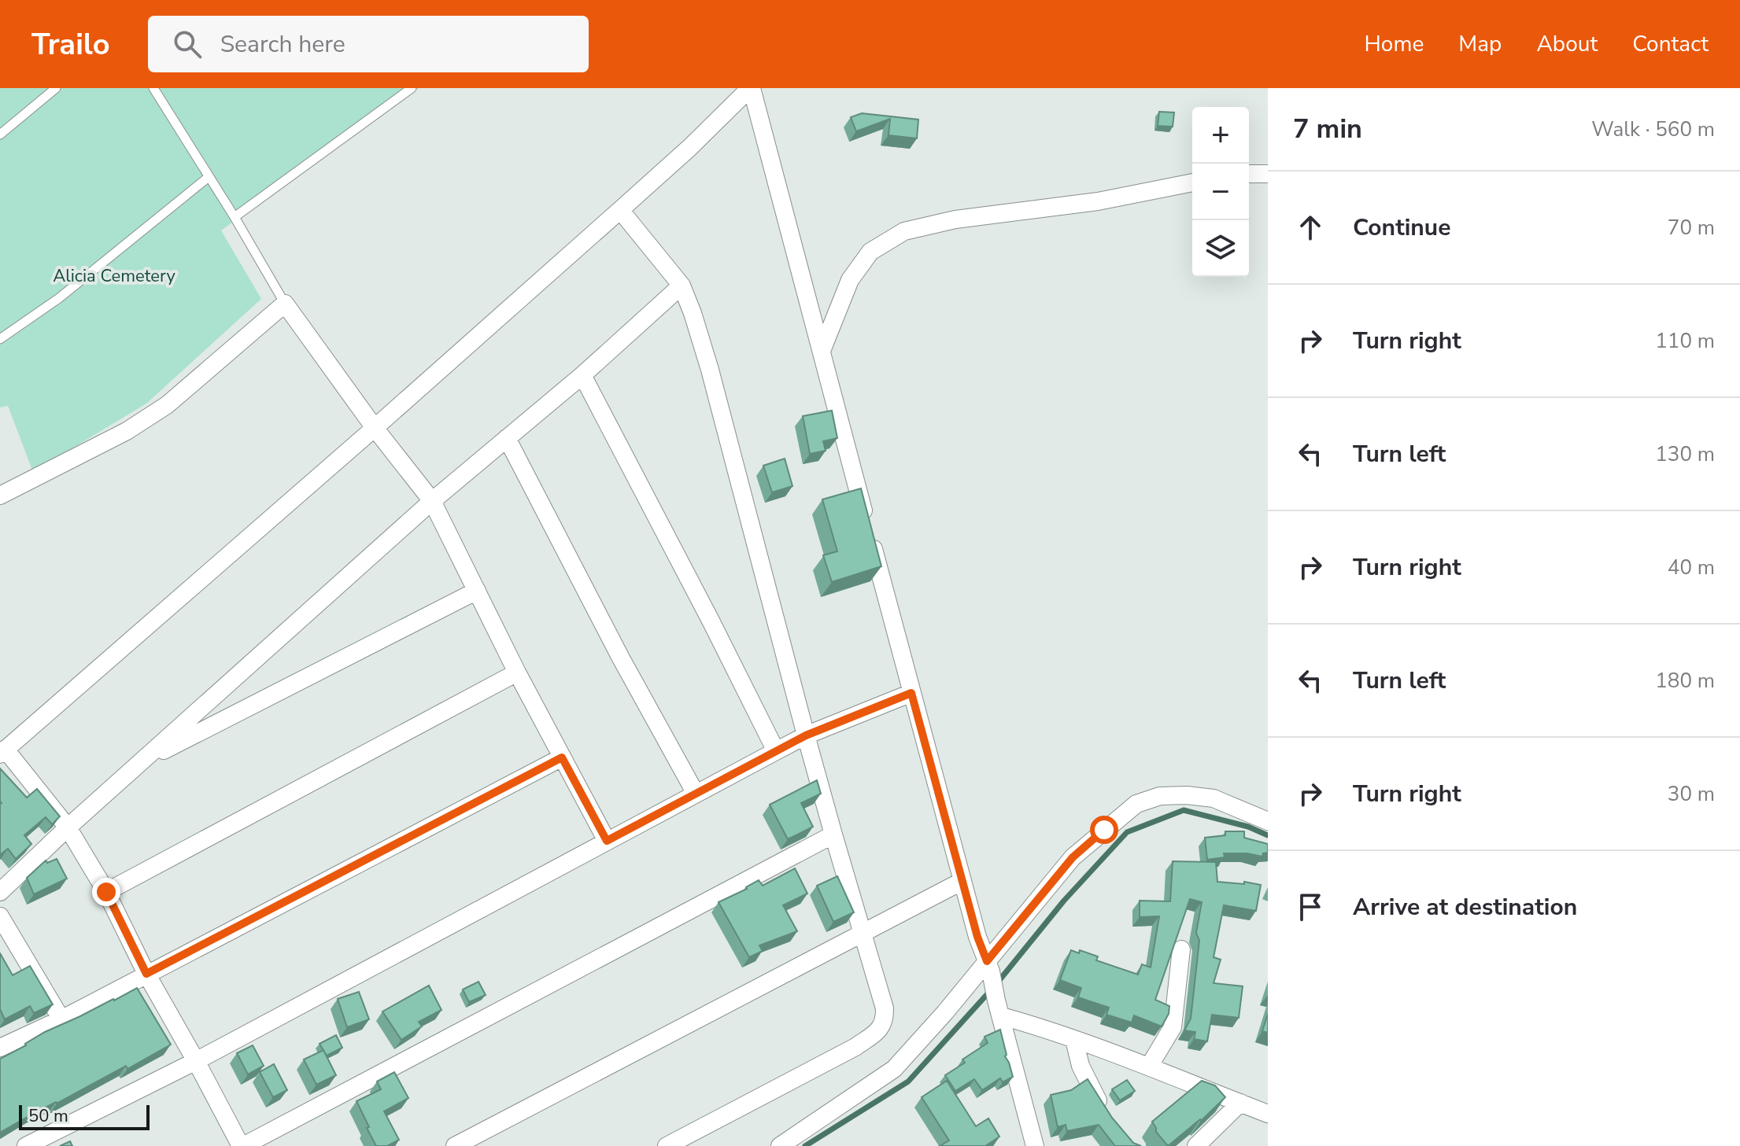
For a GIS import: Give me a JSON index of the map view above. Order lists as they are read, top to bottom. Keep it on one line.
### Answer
{"parks":["Alicia Cemetery"],"scale_bar":"50 m","page":{"header":"Trailo","search":"Search here","nav":["Home","Map","About","Contact"],"heading":["7 min","Walk · 560 m"],"map_buttons":["+","−"],"list":[["Continue","70 m"],["Turn right","110 m"],["Turn left","130 m"],["Turn right","40 m"],["Turn left","180 m"],["Turn right","30 m"],"Arrive at destination"],"scale":"50 m"}}
